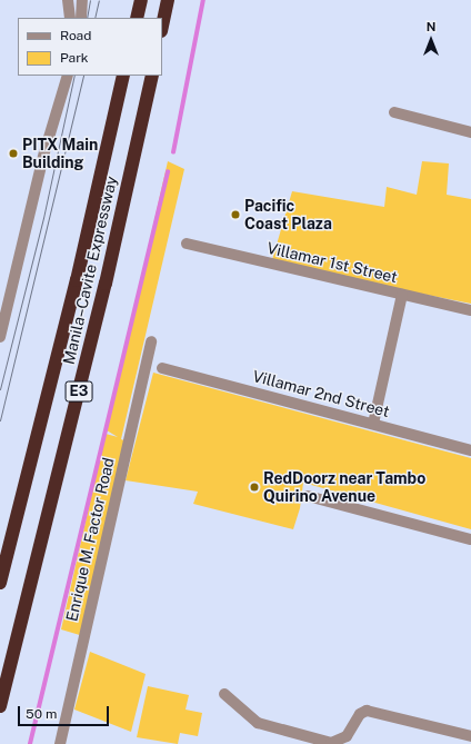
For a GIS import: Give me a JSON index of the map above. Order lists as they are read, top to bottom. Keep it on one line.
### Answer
{"streets":{"highway":["Manila–Cavite Expressway","E3"],"street":["Villamar 1st Street","Villamar 2nd Street","Enrique M. Factor Road"]},"places":["PITX Main Building","Pacific Coast Plaza","RedDoorz near Tambo Quirino Avenue"],"legend":["Road","Park"],"scale_bar":"50 m","north":"top"}
